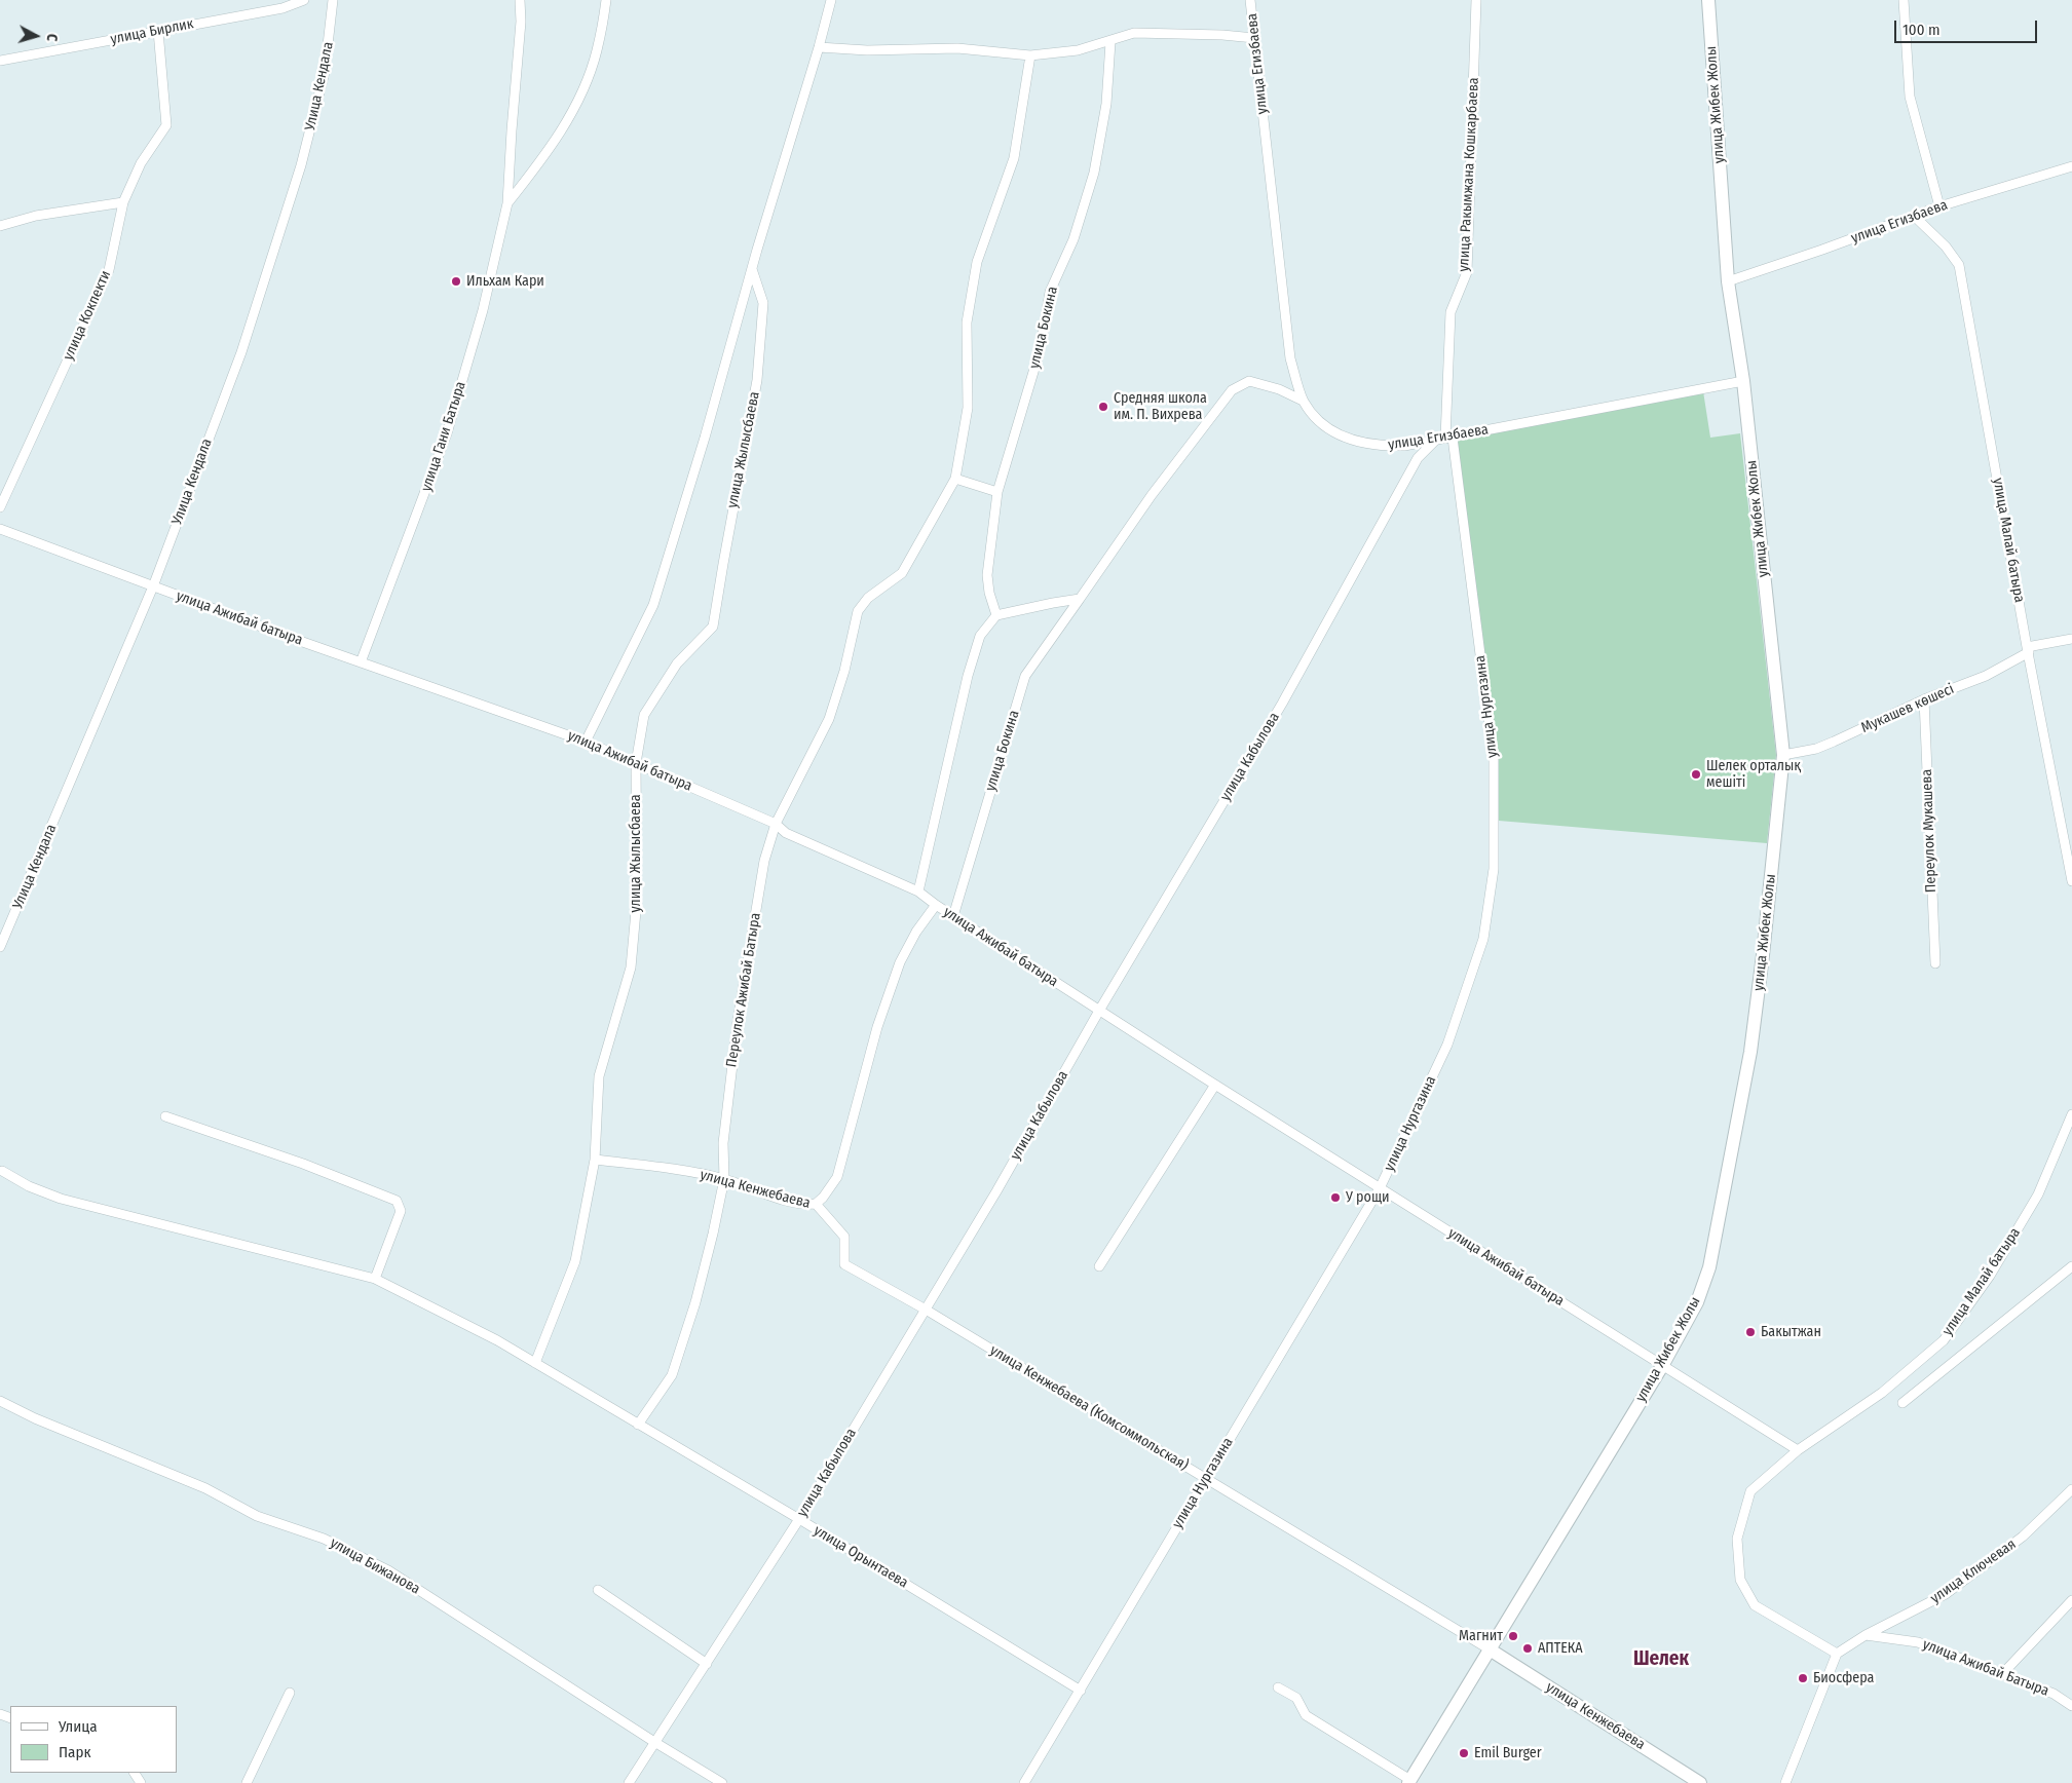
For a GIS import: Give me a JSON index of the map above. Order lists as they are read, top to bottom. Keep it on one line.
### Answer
{"streets":{"main road":["улица Жибек Жолы","улица Кенжебаева"],"street":["улица Бирлик","улица Егизбаева","Улица Кендала","улица Ракымжана Кошкарбаева","улица Кокпекти","улица Бокина","улица Гани Батыра","улица Жылысбаева","улица Малай батыра","улица Ажибай батыра","улица Нургазина","Мукашев көшесі","улица Кабылова","Переулок Мукашева","Переулок Ажибай Батыра","улица Кенжебаева (Комсоммольская)","улица Орынтаева","улица Бижанова","улица Ключевая","улица Ажибай Батыра"]},"crossings":[["улица Бирлик","улица Кокпекти"],["улица Егизбаева","улица Жибек Жолы"],["улица Егизбаева","улица Ракымжана Кошкарбаева"],["улица Егизбаева","улица Бокина"],["улица Егизбаева","улица Малай батыра"],["улица Егизбаева","улица Нургазина"],["улица Егизбаева","улица Кабылова"],["Улица Кендала","улица Ажибай батыра"],["улица Жибек Жолы","улица Ажибай батыра"],["улица Жибек Жолы","Мукашев көшесі"],["улица Жибек Жолы","улица Кенжебаева"],["улица Жибек Жолы","улица Кенжебаева (Комсоммольская)"],["улица Ракымжана Кошкарбаева","улица Нургазина"],["улица Бокина","улица Ажибай батыра"],["улица Гани Батыра","улица Ажибай батыра"],["улица Жылысбаева","улица Ажибай батыра"],["улица Жылысбаева","улица Кенжебаева"],["улица Жылысбаева","улица Орынтаева"],["улица Малай батыра","улица Ажибай батыра"],["улица Малай батыра","Мукашев көшесі"],["улица Ажибай батыра","улица Нургазина"],["улица Ажибай батыра","улица Кабылова"],["улица Ажибай батыра","Переулок Ажибай Батыра"],["улица Нургазина","улица Кенжебаева (Комсоммольская)"],["улица Нургазина","улица Орынтаева"],["Мукашев көшесі","Переулок Мукашева"],["улица Кабылова","улица Кенжебаева"],["улица Кабылова","улица Кенжебаева (Комсоммольская)"],["улица Кабылова","улица Орынтаева"],["улица Кабылова","улица Бижанова"],["Переулок Ажибай Батыра","улица Кенжебаева"],["Переулок Ажибай Батыра","улица Орынтаева"],["улица Кенжебаева","улица Кенжебаева (Комсоммольская)"],["улица Ключевая","улица Ажибай Батыра"]],"districts":["Шелек"],"places":["Ильхам Кари","Средняя школа им. П. Вихрева","Шелек орталық мешіті","У рощи","Бакытжан","Магнит","АПТЕКА","Биосфера","Emil Burger"],"legend":["Улица","Парк"],"scale_bar":"100 m","north":"right"}
